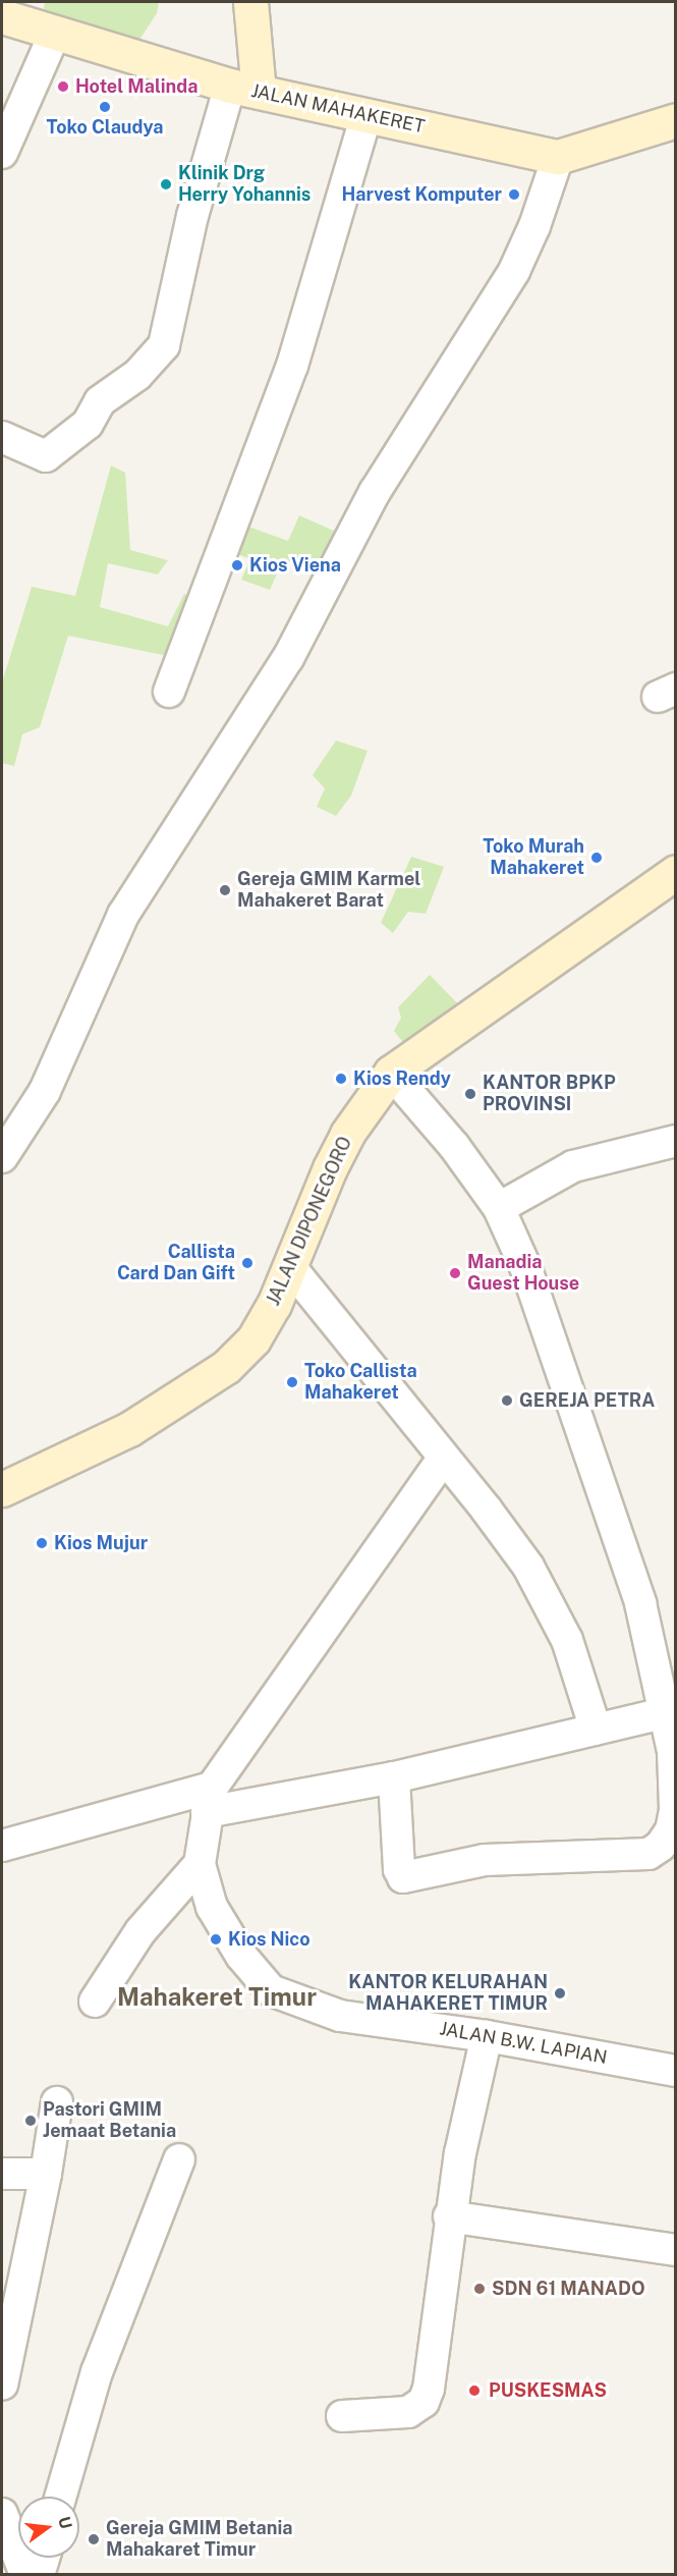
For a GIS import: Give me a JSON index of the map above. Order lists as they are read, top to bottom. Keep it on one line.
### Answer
{"streets":{"main road":["JALAN MAHAKERET","JALAN DIPONEGORO"],"street":["JALAN B.W. LAPIAN"]},"districts":["Mahakeret Timur"],"places":["Hotel Malinda","Toko Claudya","Klinik Drg Herry Yohannis","Harvest Komputer","Kios Viena","Toko Murah Mahakeret","Gereja GMIM Karmel Mahakeret Barat","Kios Rendy","KANTOR BPKP PROVINSI","Callista Card Dan Gift","Manadia Guest House","Toko Callista Mahakeret","GEREJA PETRA","Kios Mujur","Kios Nico","KANTOR KELURAHAN MAHAKERET TIMUR","Pastori GMIM Jemaat Betania","SDN 61 MANADO","PUSKESMAS","Gereja GMIM Betania Mahakaret Timur"],"north":"right"}
